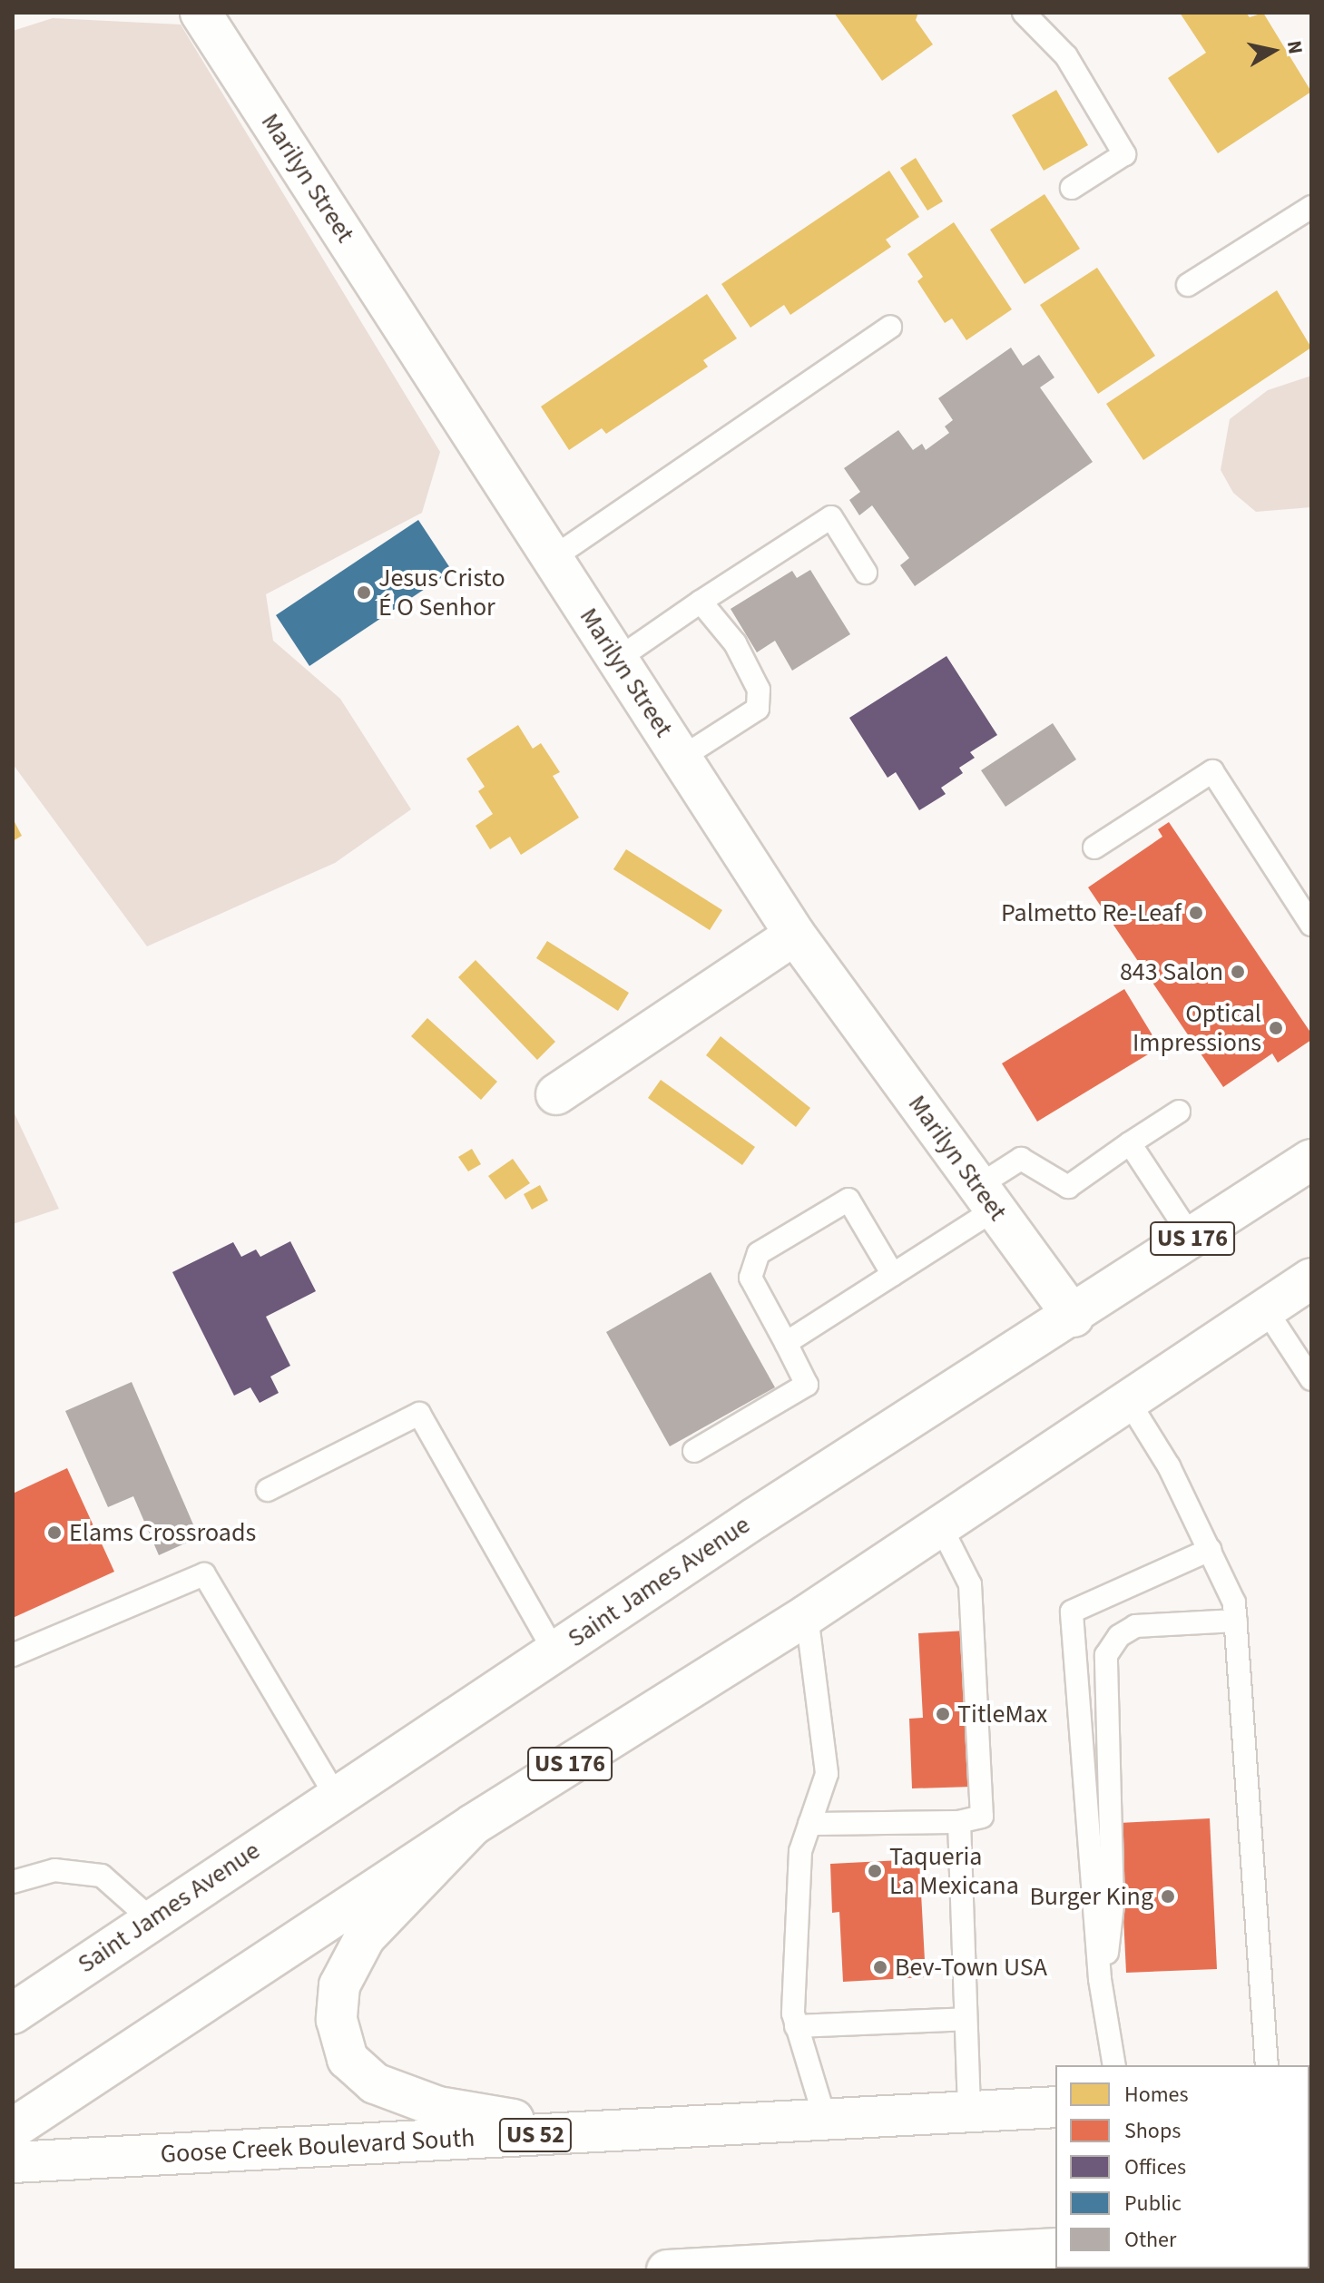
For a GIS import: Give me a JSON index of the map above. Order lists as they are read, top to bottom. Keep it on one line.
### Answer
{"streets":{"main road":["Marilyn Street","US 176","Saint James Avenue","US 52","Goose Creek Boulevard South"]},"crossings":[["Marilyn Street","Saint James Avenue"]],"places":["Jesus Cristo É O Senhor","Palmetto Re-Leaf","843 Salon","Optical Impressions","Elams Crossroads","TitleMax","Taqueria La Mexicana","Burger King","Bev-Town USA"],"legend":["Homes","Shops","Offices","Public","Other"],"north":"right"}
